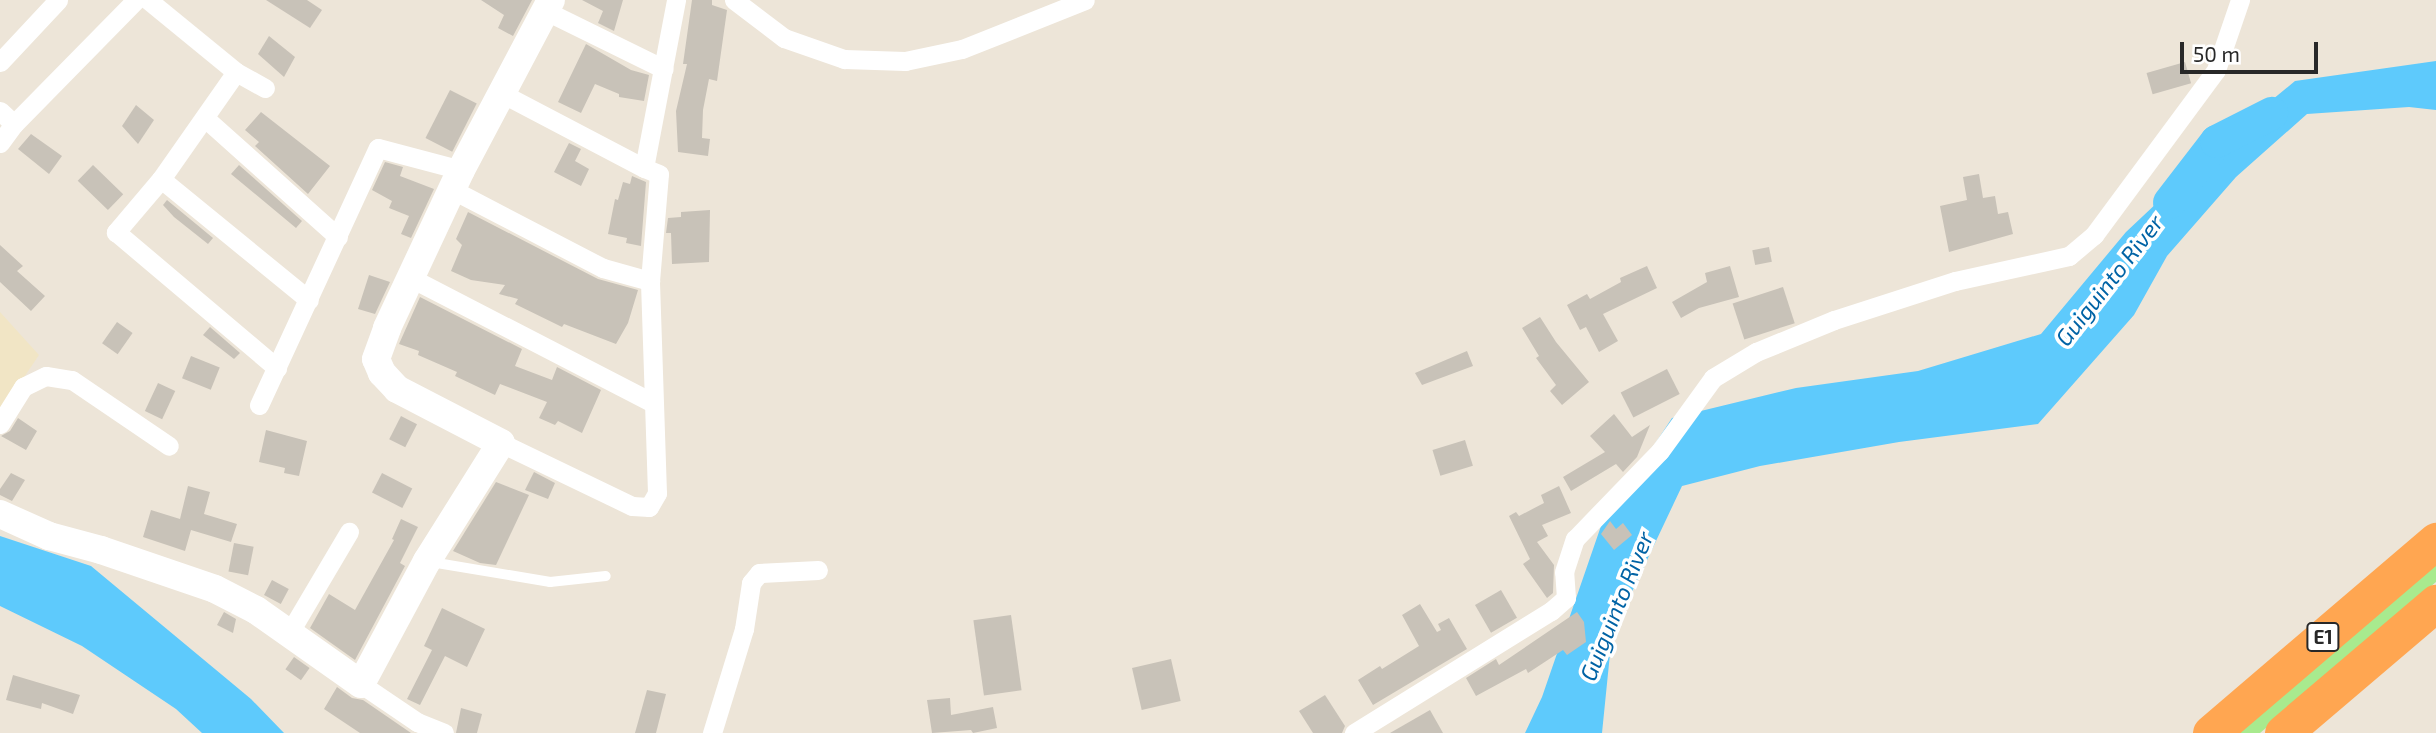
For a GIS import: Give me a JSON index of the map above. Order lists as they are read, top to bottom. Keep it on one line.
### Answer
{"streets":{"highway":["E1"]},"water":["Guiguinto River"],"scale_bar":"50 m"}
